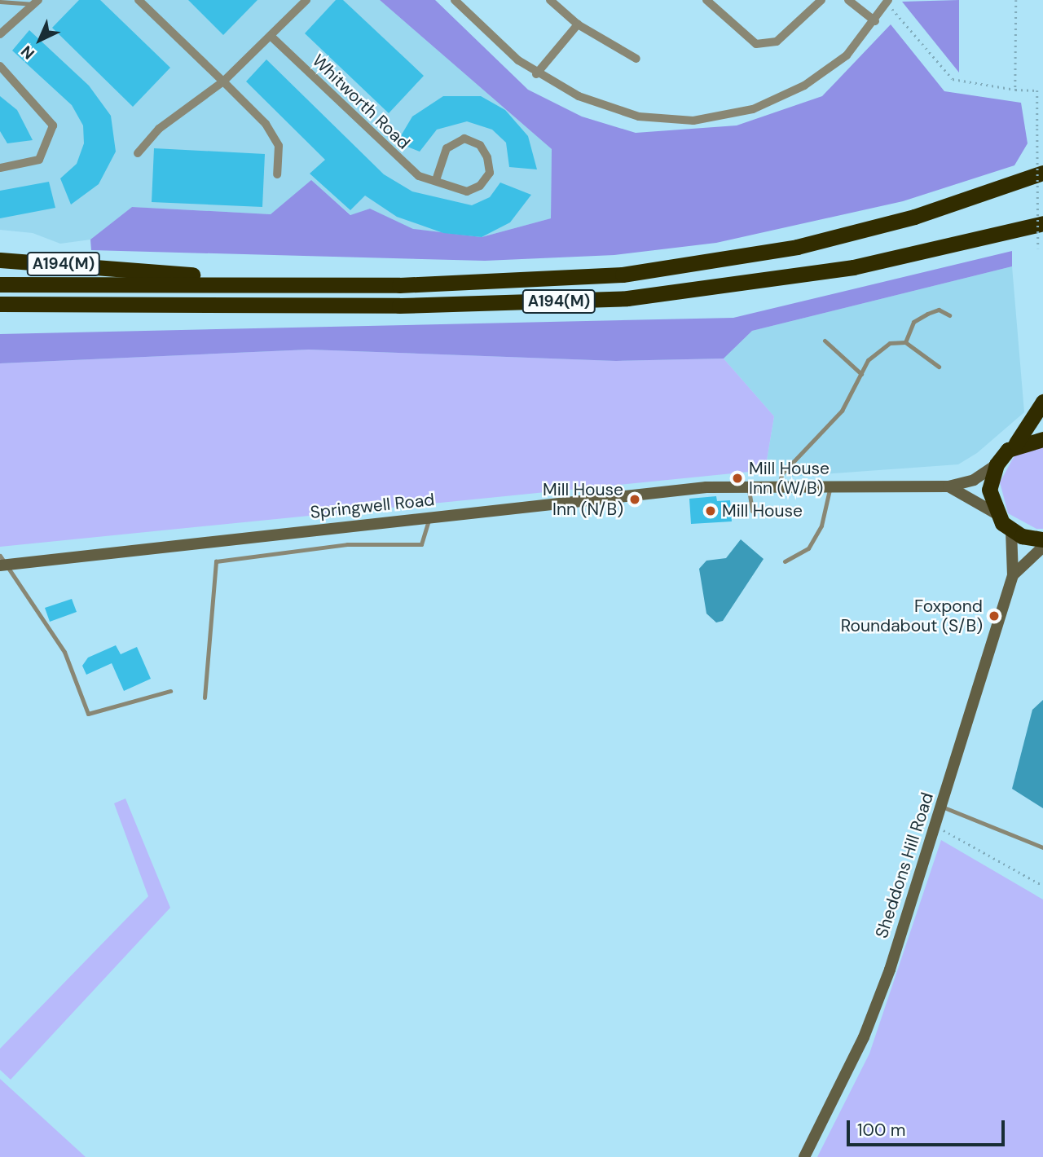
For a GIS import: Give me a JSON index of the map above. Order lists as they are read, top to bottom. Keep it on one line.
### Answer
{"streets":{"highway":["A194(M)"],"main road":["Springwell Road","Sheddons Hill Road"],"street":["Whitworth Road"]},"places":["Mill House Inn (W/B)","Mill House Inn (N/B)","Mill House","Foxpond Roundabout (S/B)"],"scale_bar":"100 m","north":"bottom left"}
